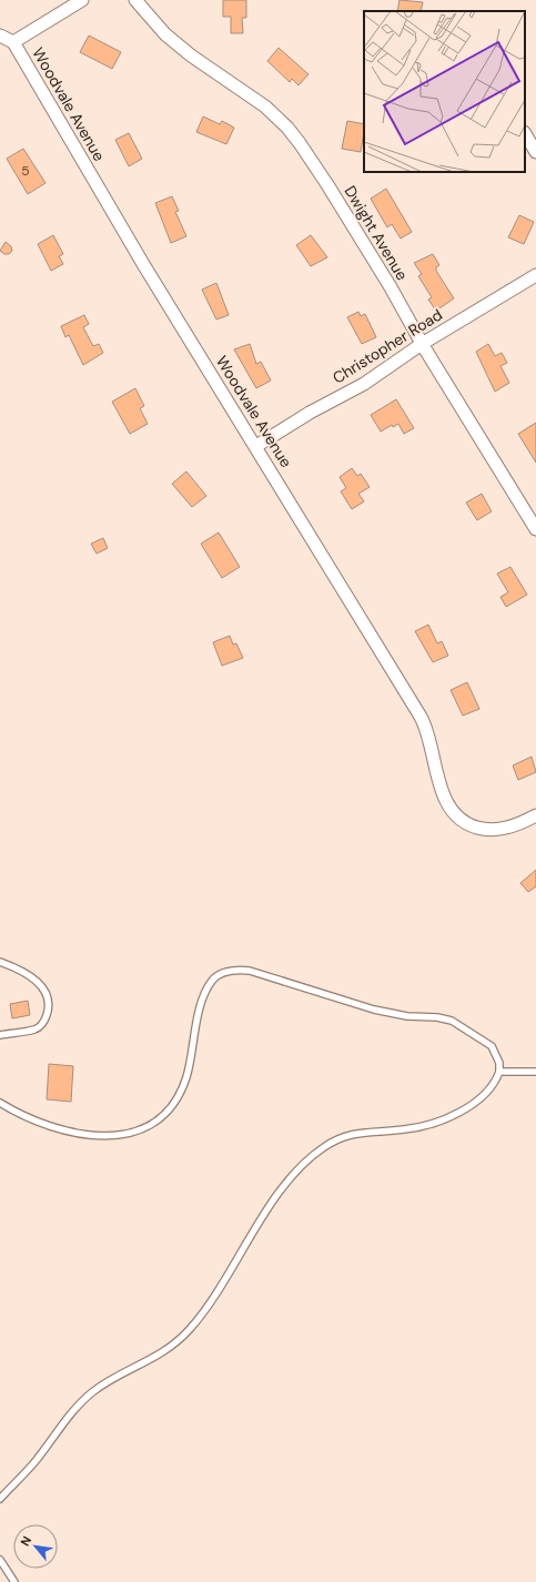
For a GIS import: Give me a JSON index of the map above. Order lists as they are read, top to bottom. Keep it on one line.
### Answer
{"streets":{"street":["Woodvale Avenue","Dwight Avenue","Christopher Road"]},"crossings":[["Woodvale Avenue","Christopher Road"],["Dwight Avenue","Christopher Road"]],"house_numbers":["5"],"north":"top left"}
